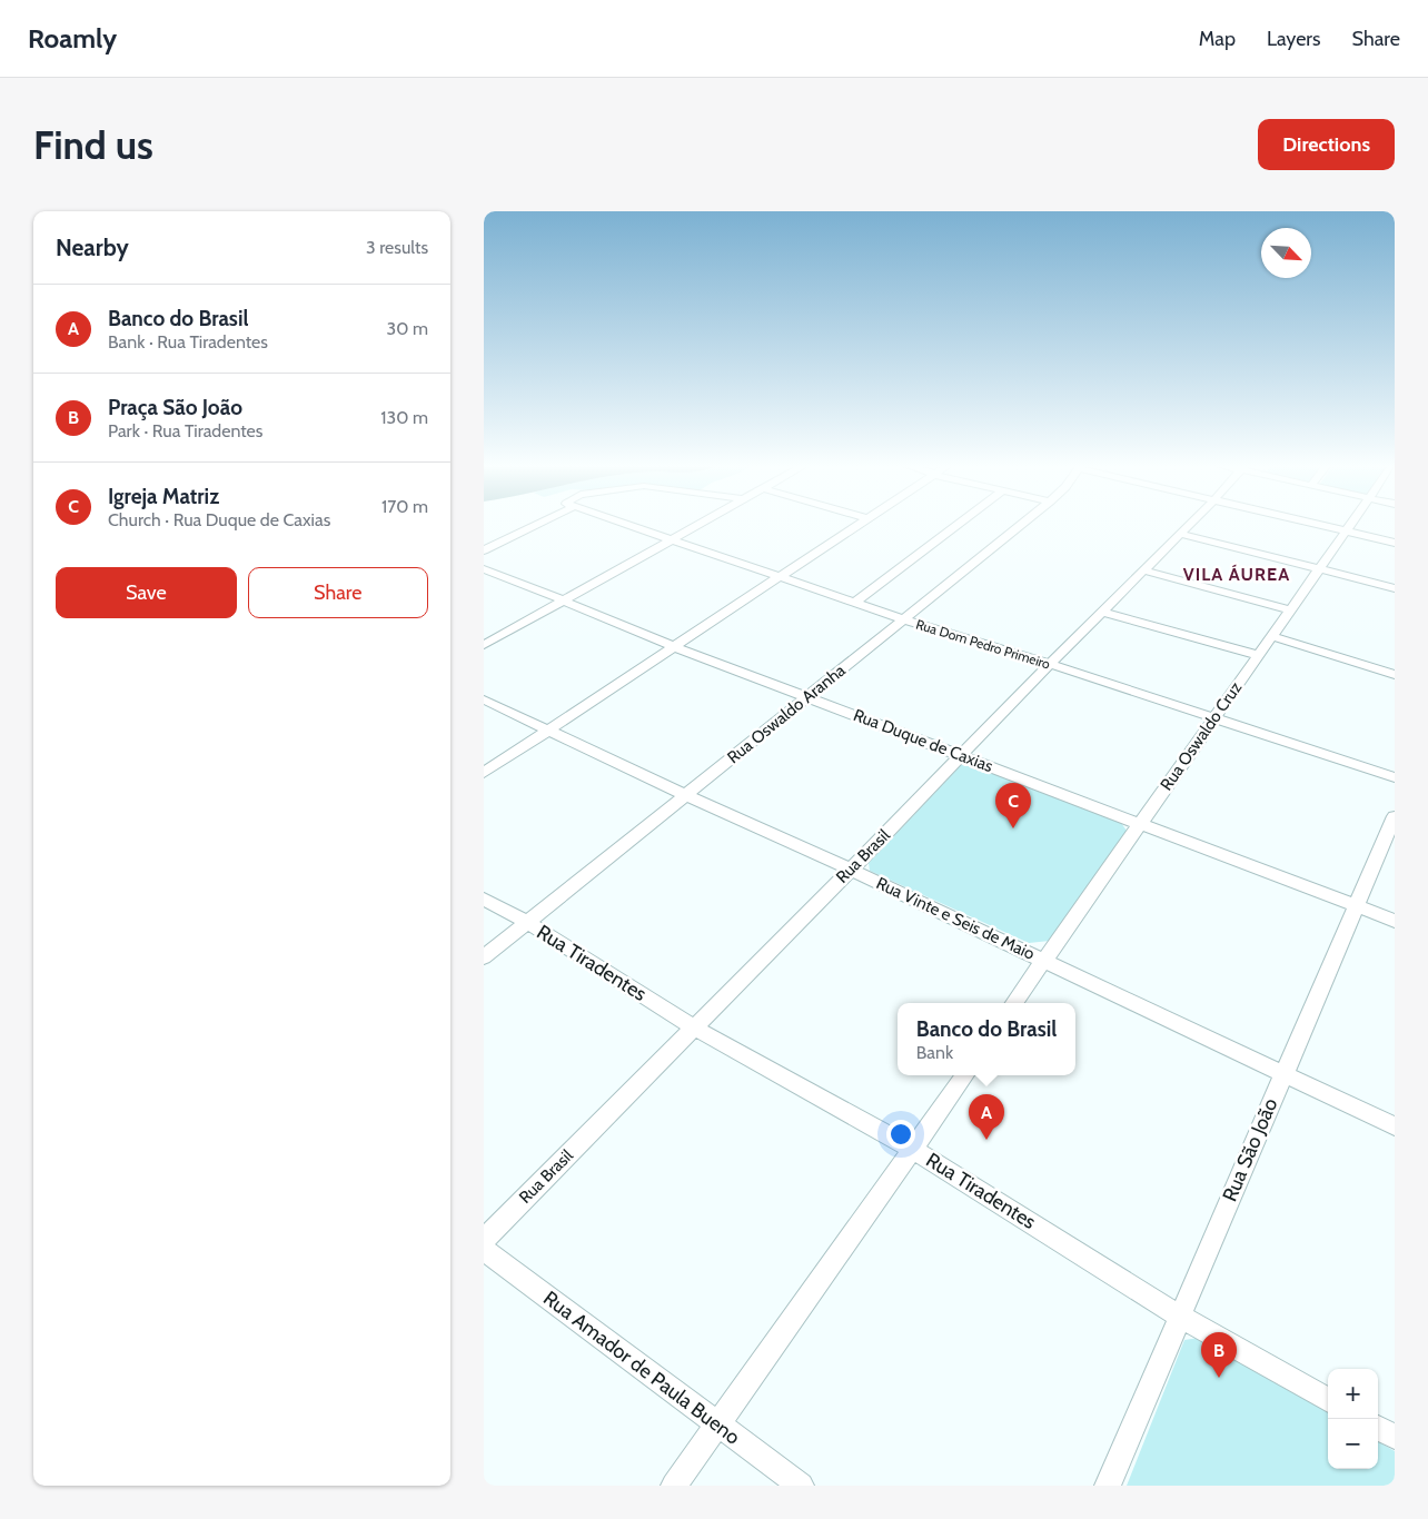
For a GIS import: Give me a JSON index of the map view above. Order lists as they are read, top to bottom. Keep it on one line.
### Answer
{"streets":{"street":["Rua Dom Pedro Primeiro","Rua Oswaldo Aranha","Rua Oswaldo Cruz","Rua Duque de Caxias","Rua Brasil","Rua Vinte e Seis de Maio","Rua Tiradentes","Rua São João","Rua Amador de Paula Bueno"]},"crossings":[["Rua Dom Pedro Primeiro","Rua Oswaldo Aranha"],["Rua Dom Pedro Primeiro","Rua Oswaldo Cruz"],["Rua Dom Pedro Primeiro","Rua Brasil"],["Rua Oswaldo Aranha","Rua Duque de Caxias"],["Rua Oswaldo Aranha","Rua Vinte e Seis de Maio"],["Rua Oswaldo Aranha","Rua Tiradentes"],["Rua Oswaldo Cruz","Rua Duque de Caxias"],["Rua Oswaldo Cruz","Rua Vinte e Seis de Maio"],["Rua Duque de Caxias","Rua Brasil"],["Rua Duque de Caxias","Rua São João"],["Rua Brasil","Rua Vinte e Seis de Maio"],["Rua Brasil","Rua Tiradentes"],["Rua Vinte e Seis de Maio","Rua São João"],["Rua Tiradentes","Rua São João"]],"districts":["VILA ÁUREA"],"north":"bottom right","page":{"header":"Roamly","nav":["Map","Layers","Share"],"buttons":["Directions",["Save","Share"]],"title":"Find us","heading":["Nearby","3 results"],"list":[{"mark":"A","name":"Banco do Brasil","note":"Bank · Rua Tiradentes","value":"30 m"},{"mark":"B","name":"Praça São João","note":"Park · Rua Tiradentes","value":"130 m"},{"mark":"C","name":"Igreja Matriz","note":"Church · Rua Duque de Caxias","value":"170 m"}],"pins":["C","A","B"],"popup":["Banco do Brasil","Bank"],"map_buttons":["+","−"]}}
